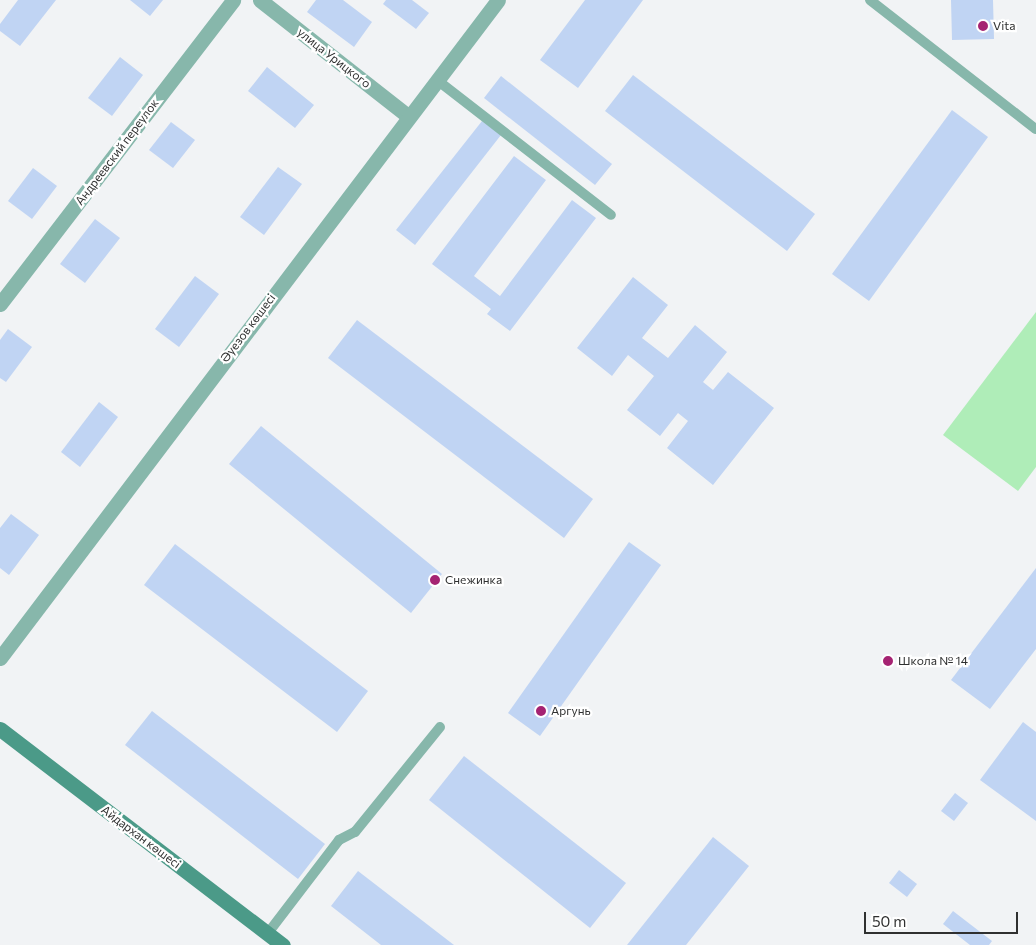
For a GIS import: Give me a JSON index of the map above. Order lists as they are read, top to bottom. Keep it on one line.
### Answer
{"streets":{"street":["улица Урицкого","Андреевский переулок","Әуезов көшесі","Айдархан көшесі"]},"crossings":[["улица Урицкого","Әуезов көшесі"]],"places":["Vita","Снежинка","Школа № 14","Аргунь"],"scale_bar":"50 m"}
